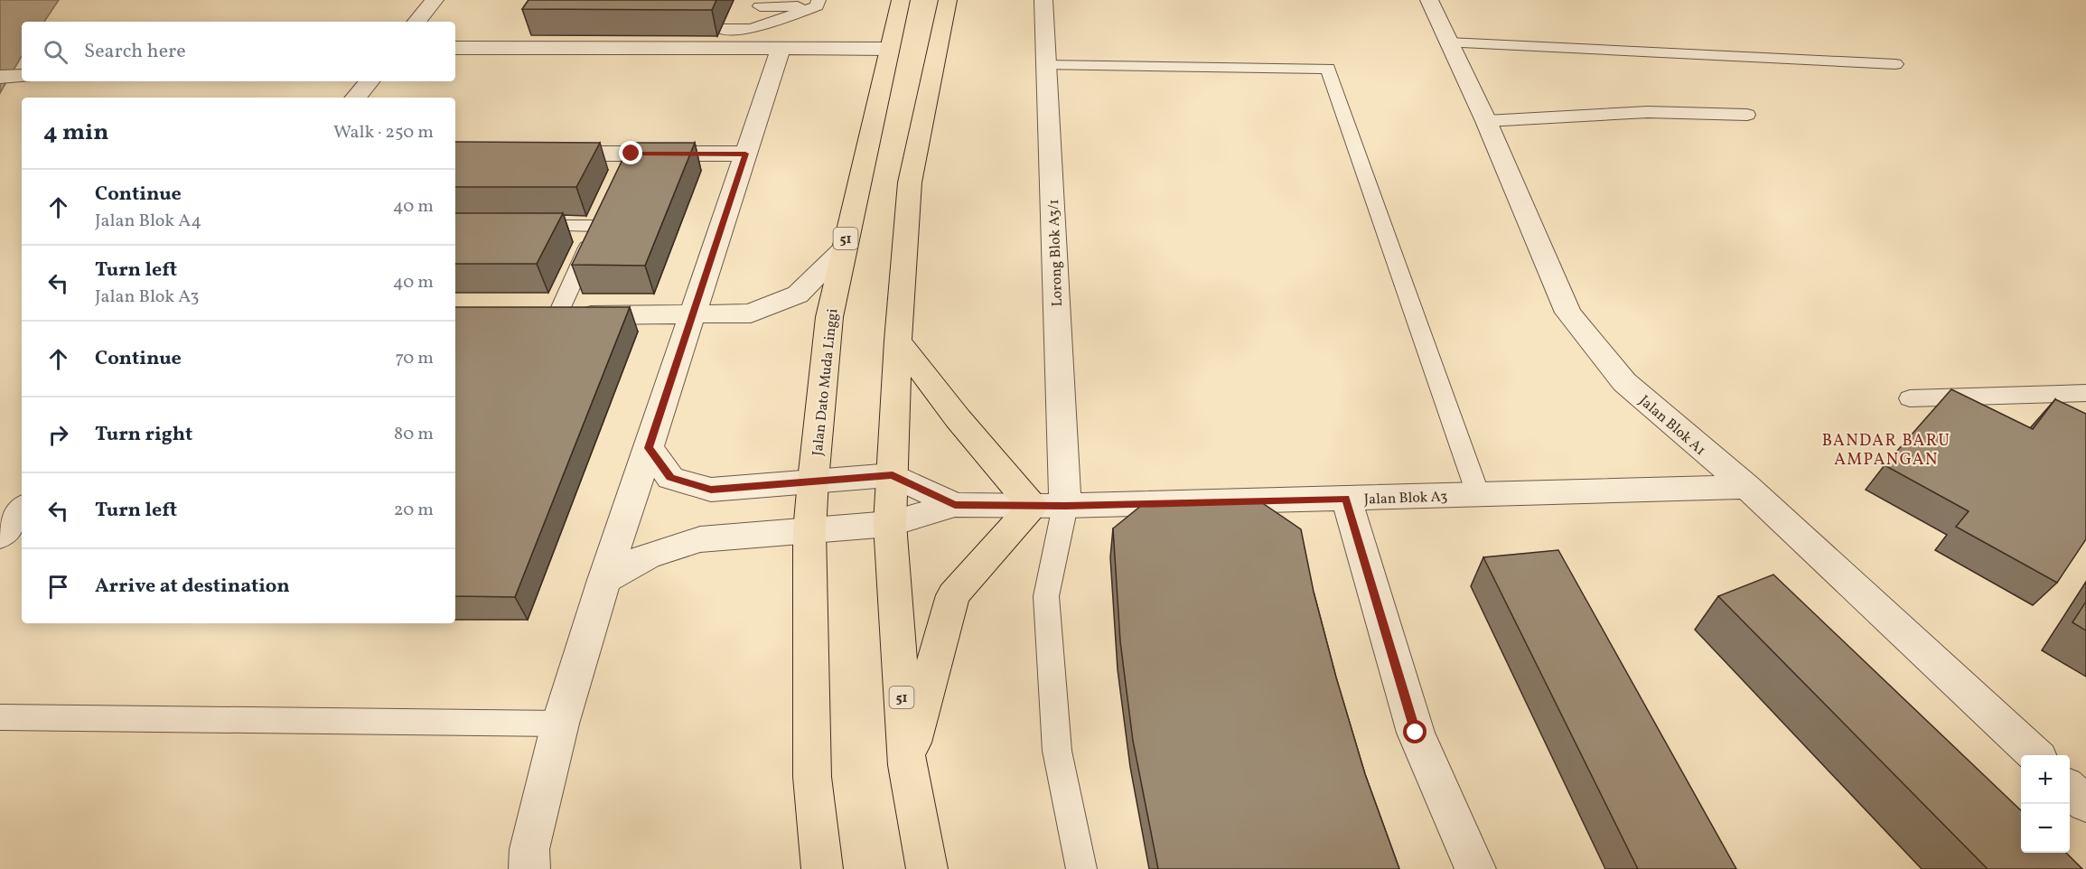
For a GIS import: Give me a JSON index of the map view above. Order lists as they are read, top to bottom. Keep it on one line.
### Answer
{"streets":{"highway":["51","Jalan Dato Muda Linggi"],"street":["Lorong Blok A3/1","Jalan Blok A1","Jalan Blok A3"]},"crossings":[["Lorong Blok A3/1","Jalan Blok A3"],["Jalan Blok A1","Jalan Blok A3"]],"districts":["BANDAR BARU AMPANGAN"],"page":{"search":"Search here","heading":["4 min","Walk · 250 m"],"list":[["Continue","Jalan Blok A4","40 m"],["Turn left","Jalan Blok A3","40 m"],["Continue","70 m"],["Turn right","80 m"],["Turn left","20 m"],"Arrive at destination"],"map_buttons":["+","−"]}}
